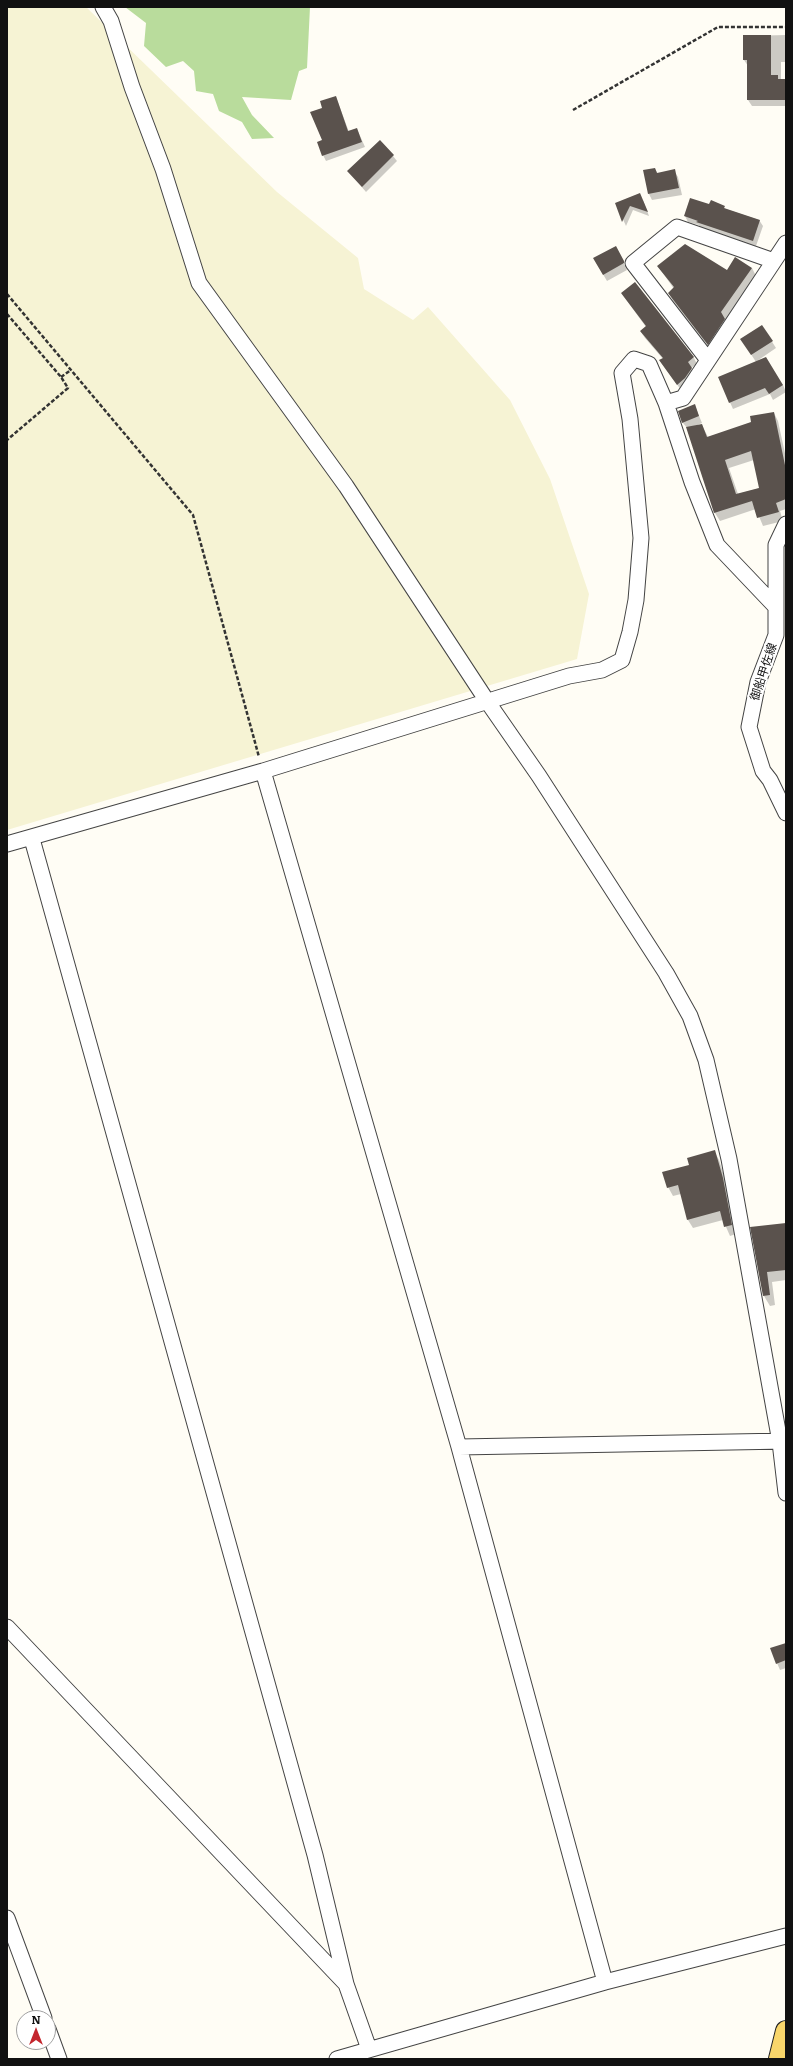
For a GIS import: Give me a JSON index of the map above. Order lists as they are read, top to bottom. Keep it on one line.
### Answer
{"streets":{"street":["御船甲佐線"]},"north":"top"}
